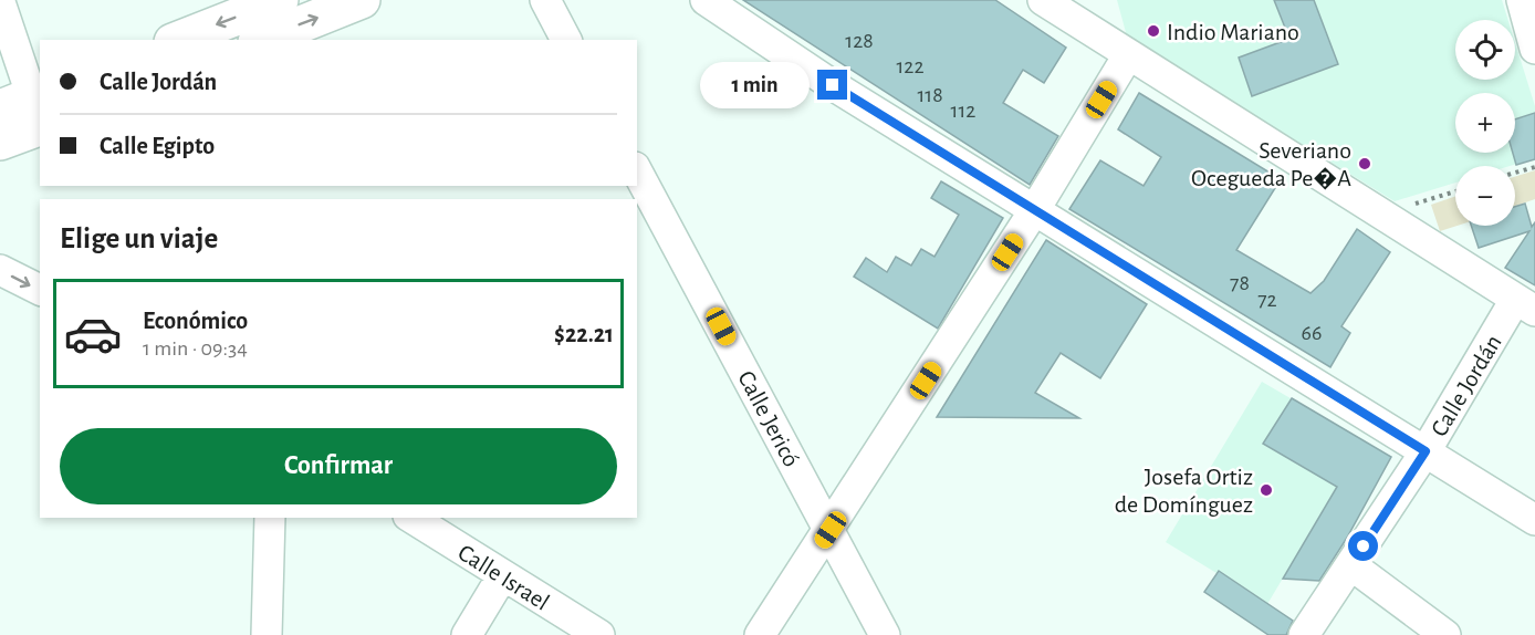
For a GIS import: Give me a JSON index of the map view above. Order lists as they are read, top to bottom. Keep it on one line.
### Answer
{"streets":{"street":["Calle Jordán","Calle Jericó","Calle Israel"]},"places":["Indio Mariano","Severiano Ocegueda Pe�A","Josefa Ortiz de Domínguez"],"house_numbers":["128","122","118","112","78","72","66"],"page":{"map_buttons":["+","−"],"banner":["Calle Jordán","Calle Egipto"],"bubble":"1 min","heading":"Elige un viaje","list":[{"name":"Económico","note":"1 min · 09:34","value":"$22.21"}],"buttons":"Confirmar"}}
